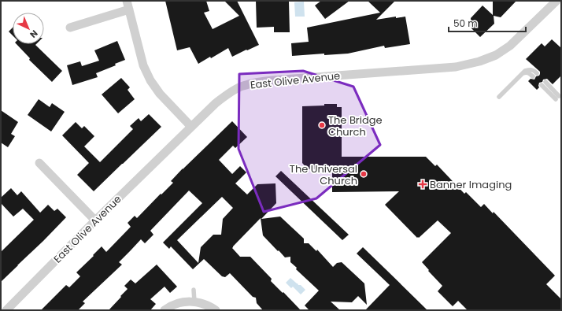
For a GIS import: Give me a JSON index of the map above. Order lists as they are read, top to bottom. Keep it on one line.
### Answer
{"streets":{"street":["East Olive Avenue"]},"places":{"other":["The Bridge Church","The Universal Church"],"health":["Banner Imaging"]},"scale_bar":"50 m","north":"bottom right"}
